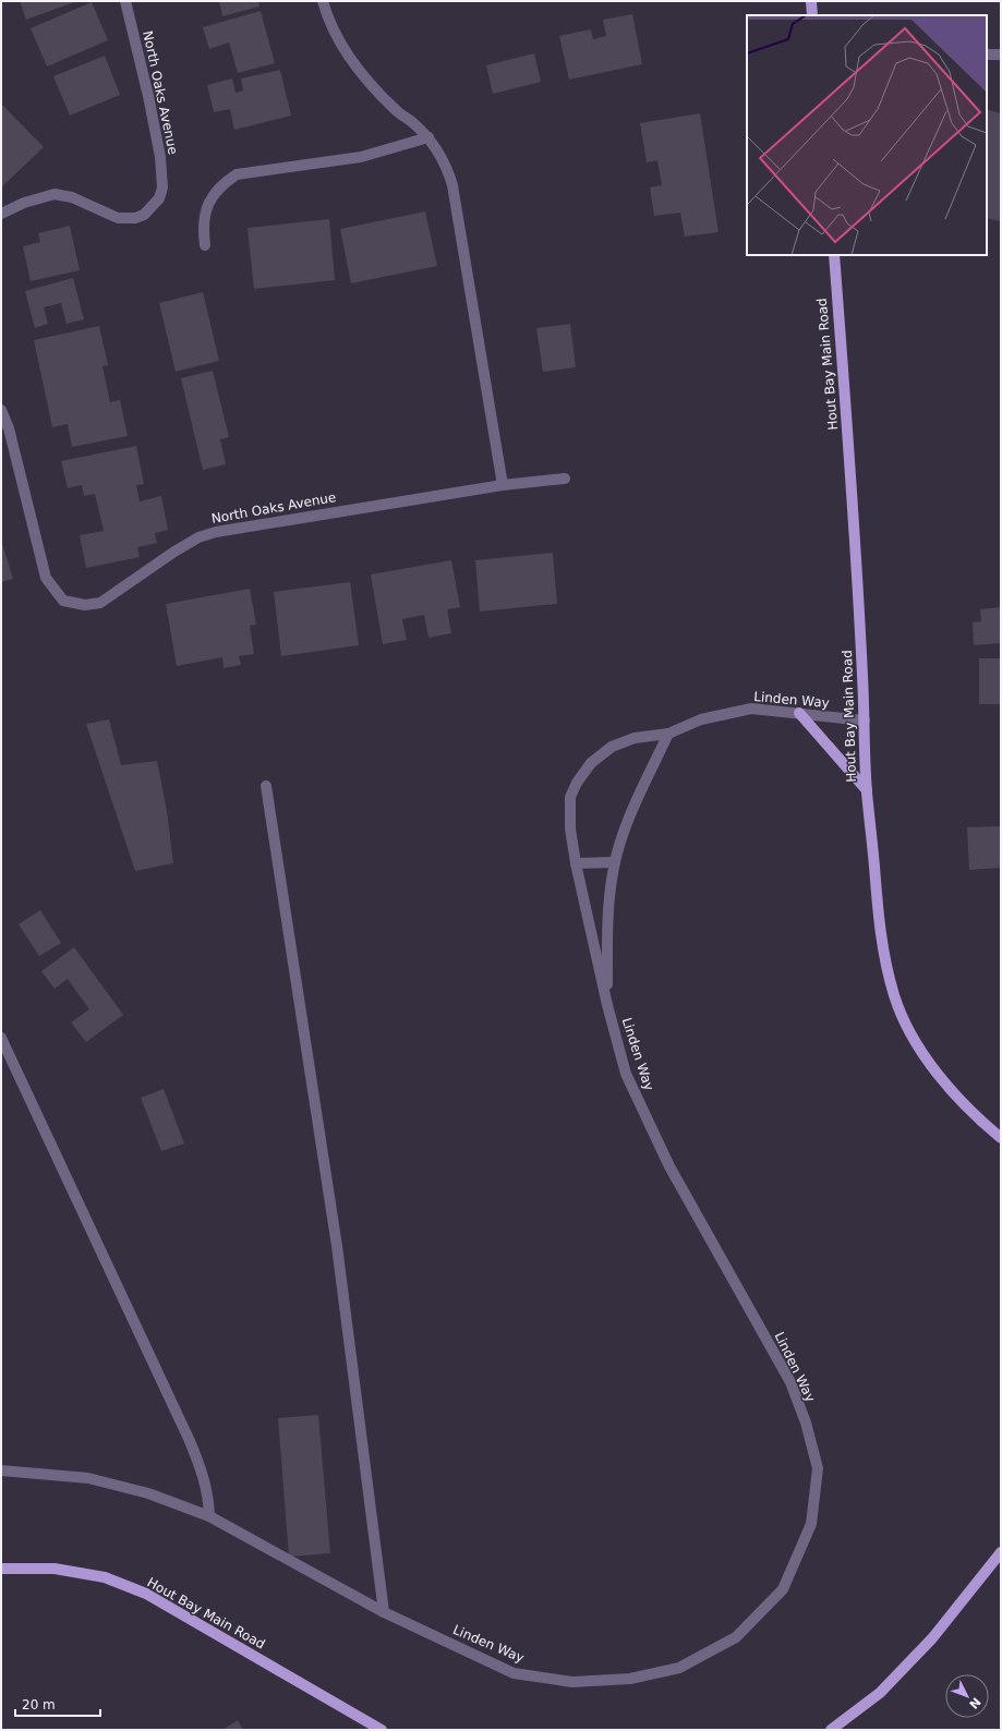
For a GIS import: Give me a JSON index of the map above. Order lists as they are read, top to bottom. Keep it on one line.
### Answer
{"streets":{"main road":["Hout Bay Main Road"],"street":["North Oaks Avenue","Linden Way"]},"crossings":[["Hout Bay Main Road","Linden Way"]],"scale_bar":"20 m","north":"bottom right"}
